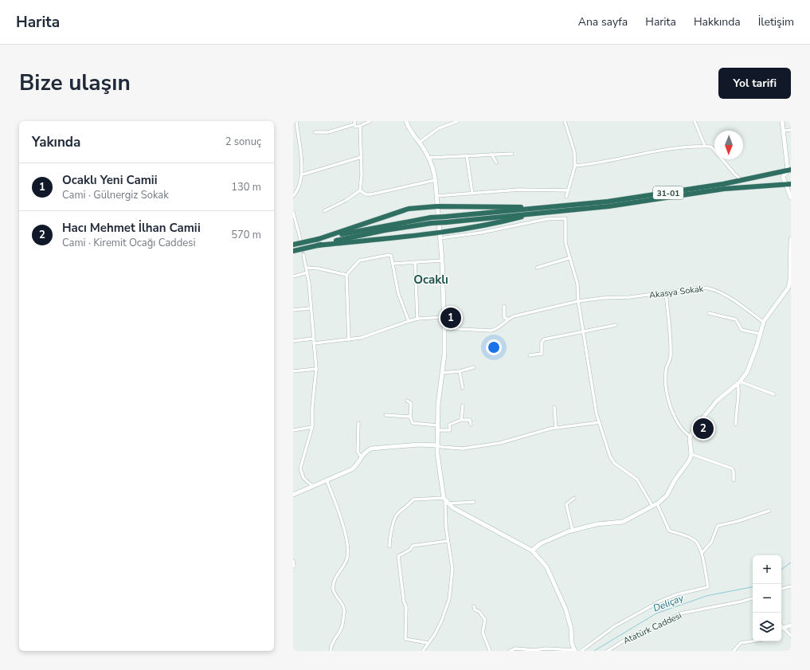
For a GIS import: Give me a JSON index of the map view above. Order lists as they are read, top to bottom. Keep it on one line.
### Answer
{"streets":{"highway":["31-01"],"street":["Akasya Sokak","Atatürk Caddesi"]},"districts":["Ocaklı"],"water":["Deliçay"],"north":"bottom","page":{"header":"Harita","nav":["Ana sayfa","Harita","Hakkında","İletişim"],"title":"Bize ulaşın","buttons":"Yol tarifi","heading":["Yakında","2 sonuç"],"list":[{"mark":"1","name":"Ocaklı Yeni Camii","note":"Cami · Gülnergiz Sokak","value":"130 m"},{"mark":"2","name":"Hacı Mehmet İlhan Camii","note":"Cami · Kiremit Ocağı Caddesi","value":"570 m"}],"pins":["1","2"],"map_buttons":["+","−"]}}
